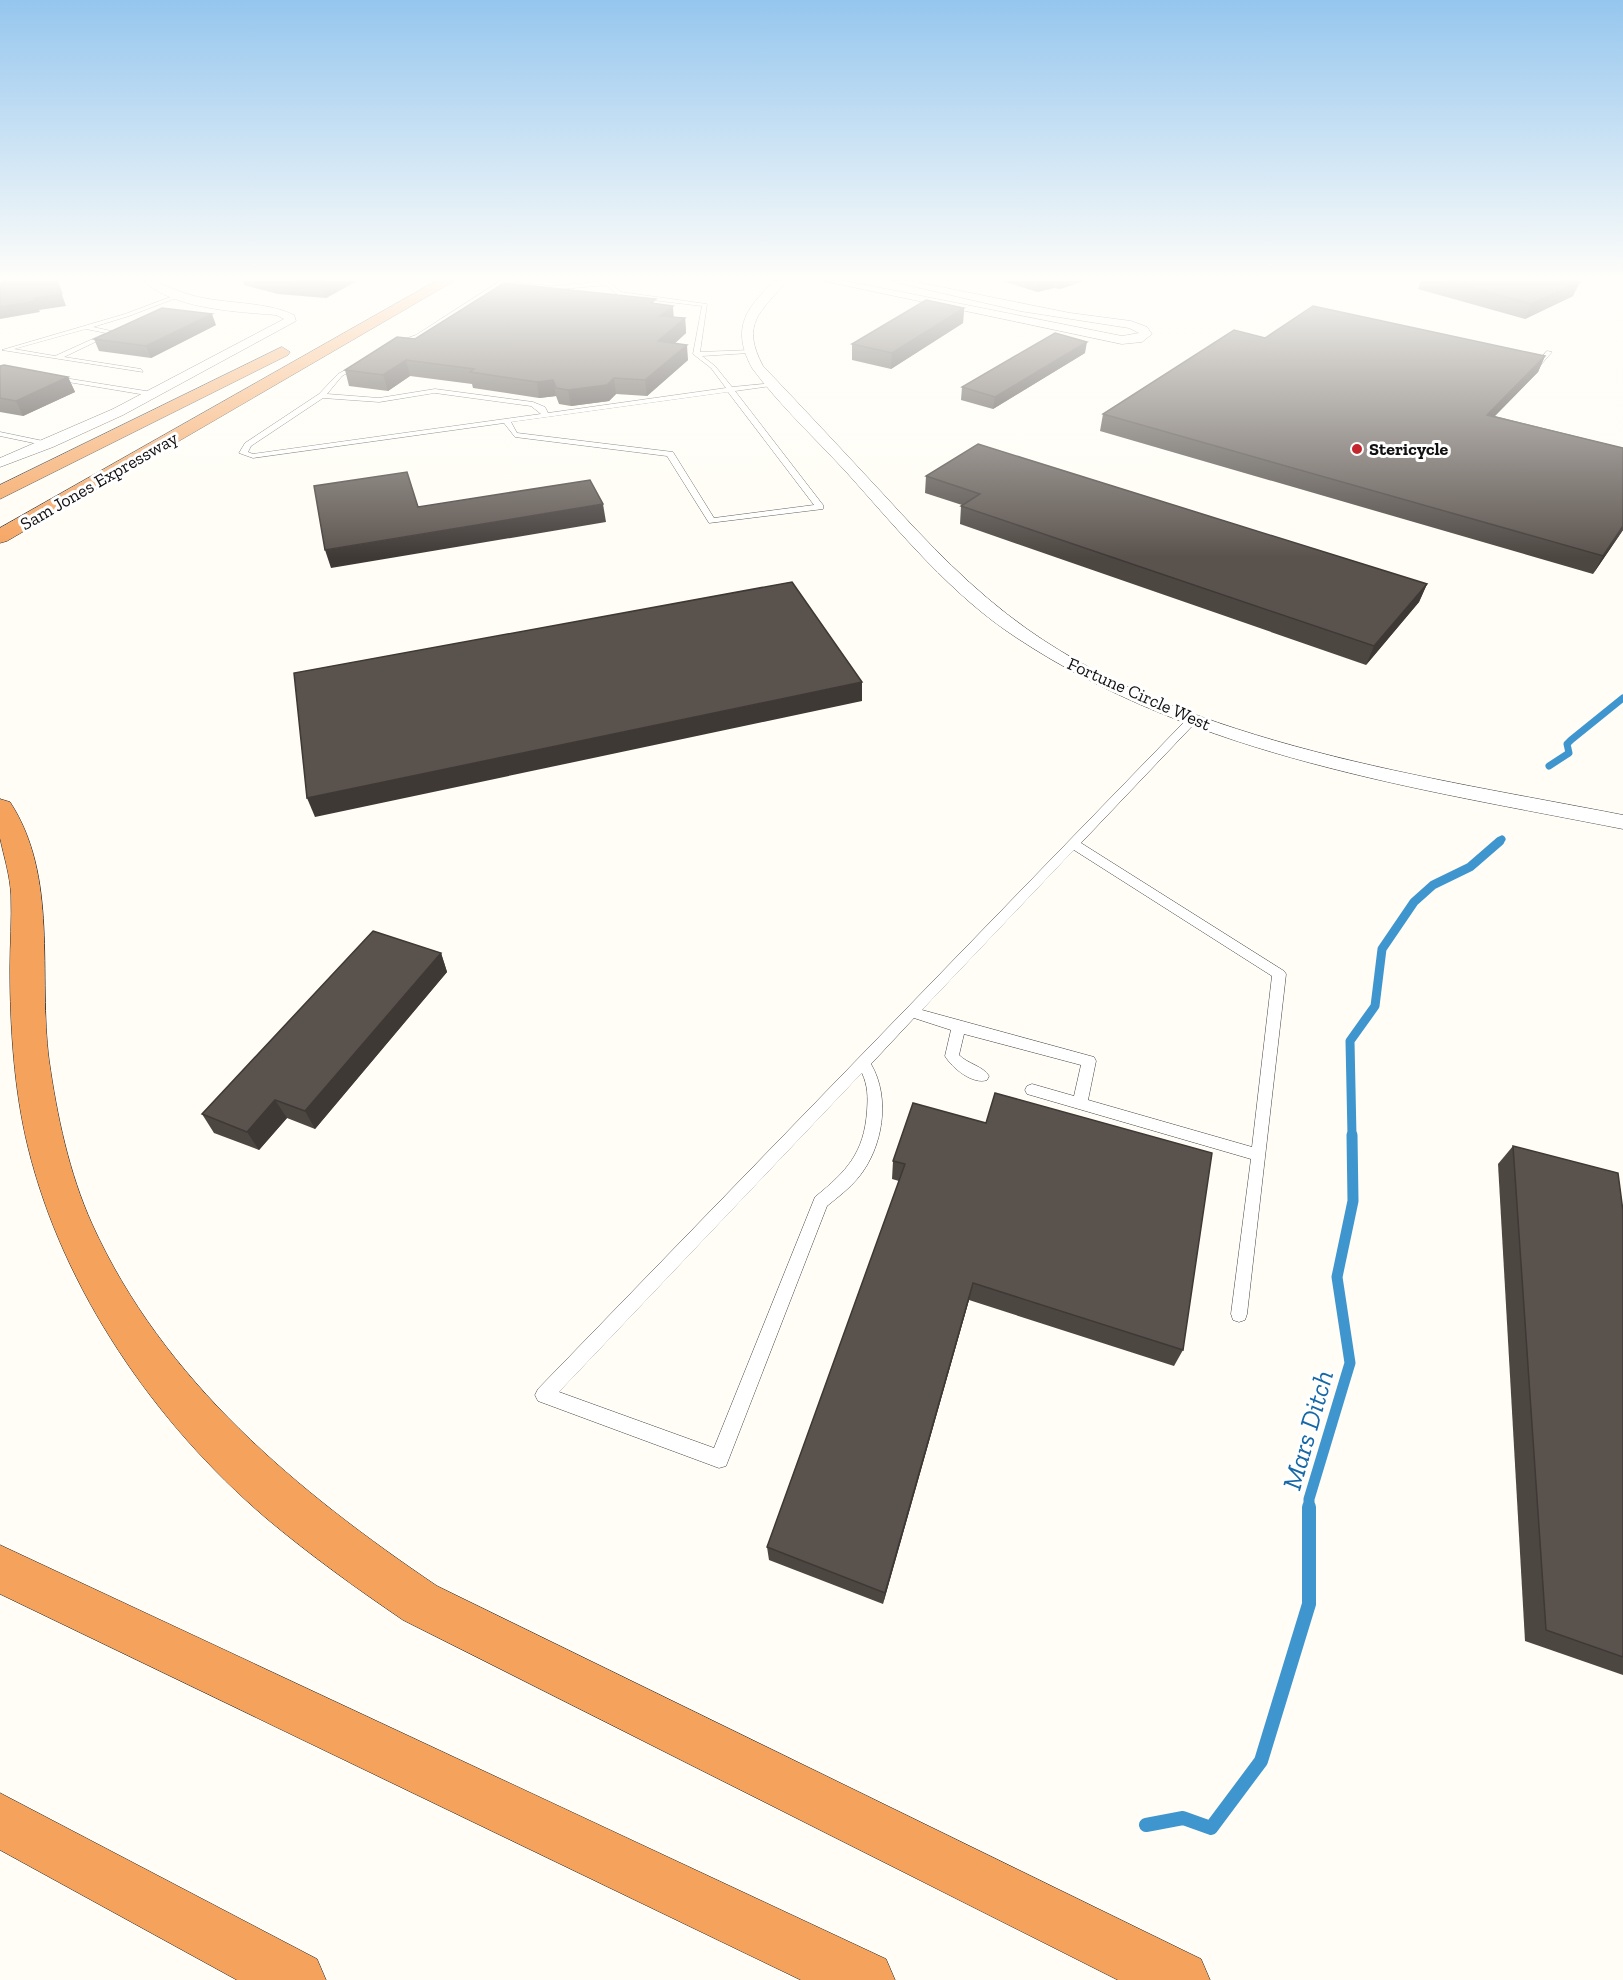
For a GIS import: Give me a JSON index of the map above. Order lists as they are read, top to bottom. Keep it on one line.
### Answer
{"streets":{"highway":["Sam Jones Expressway"],"street":["Fortune Circle West"]},"water":["Mars Ditch"],"places":["Stericycle"]}
